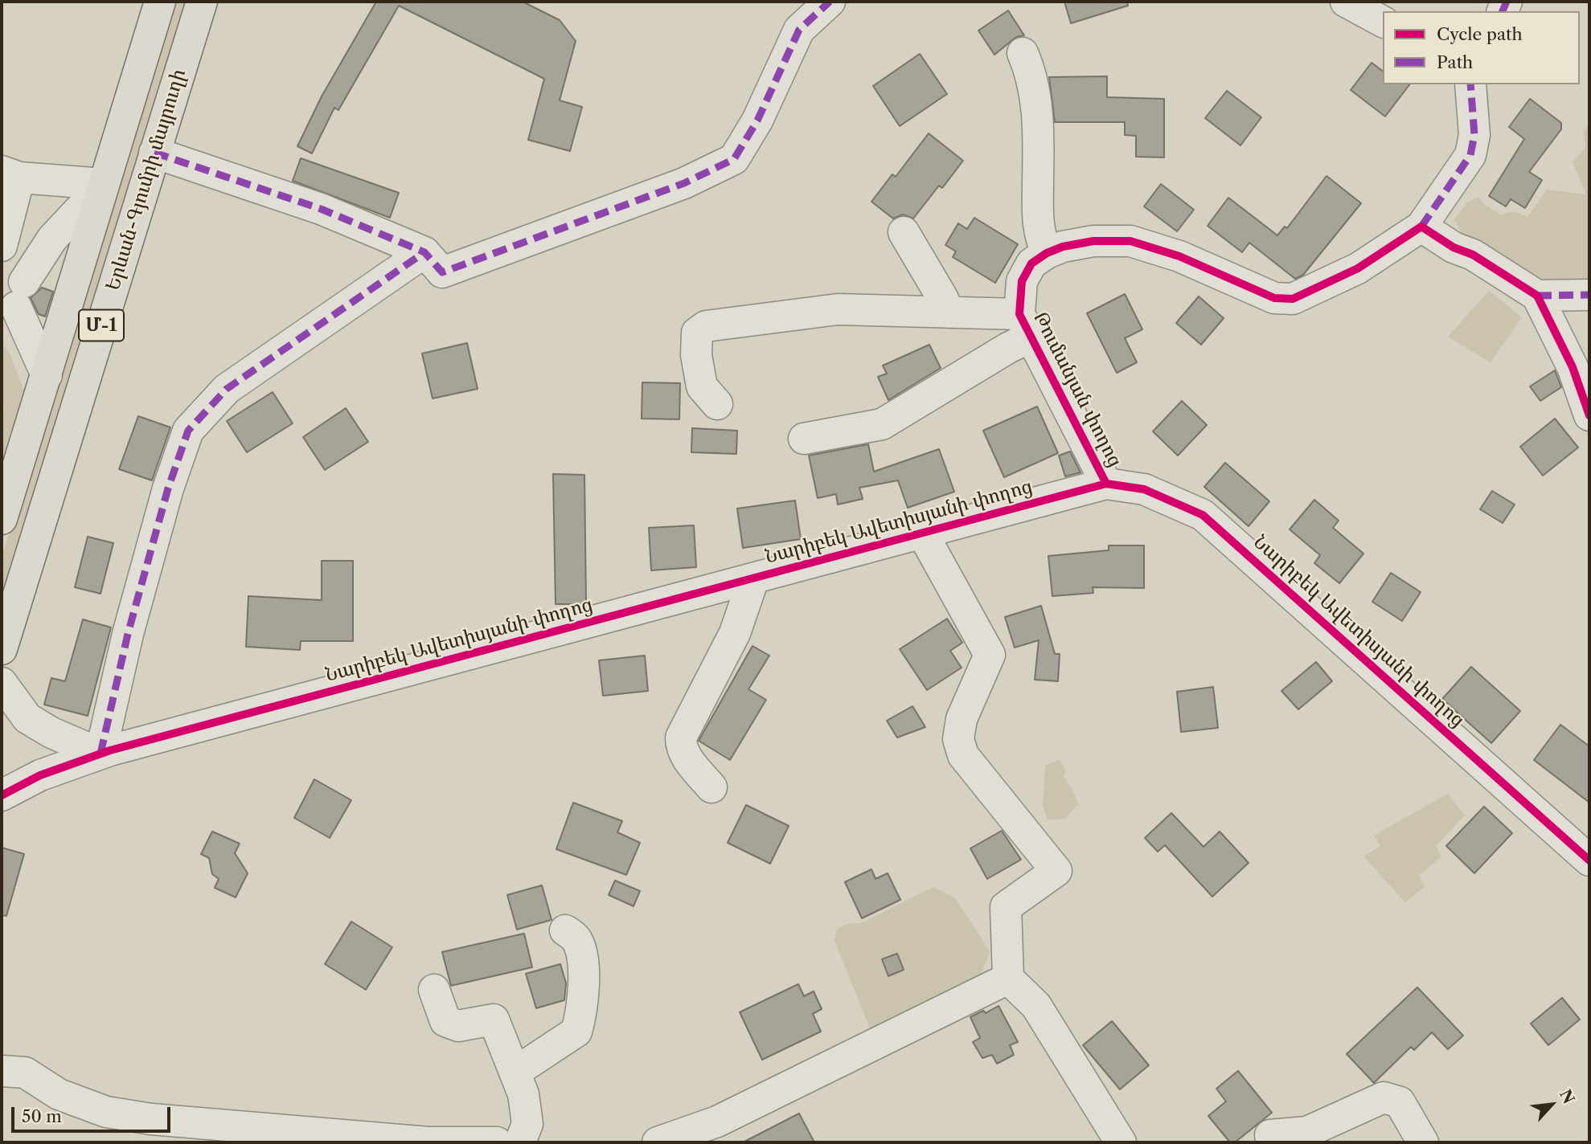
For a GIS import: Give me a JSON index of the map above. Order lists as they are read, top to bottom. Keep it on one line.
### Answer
{"streets":{"highway":["Երևան-Գյումրի մայրուղի","Մ-1"],"street":["Թումանյան փողոց","Նարիբեկ Ավետիսյանի փողոց"]},"crossings":[["Թումանյան փողոց","Նարիբեկ Ավետիսյանի փողոց"]],"legend":["Cycle path","Path"],"scale_bar":"50 m","north":"top right"}
